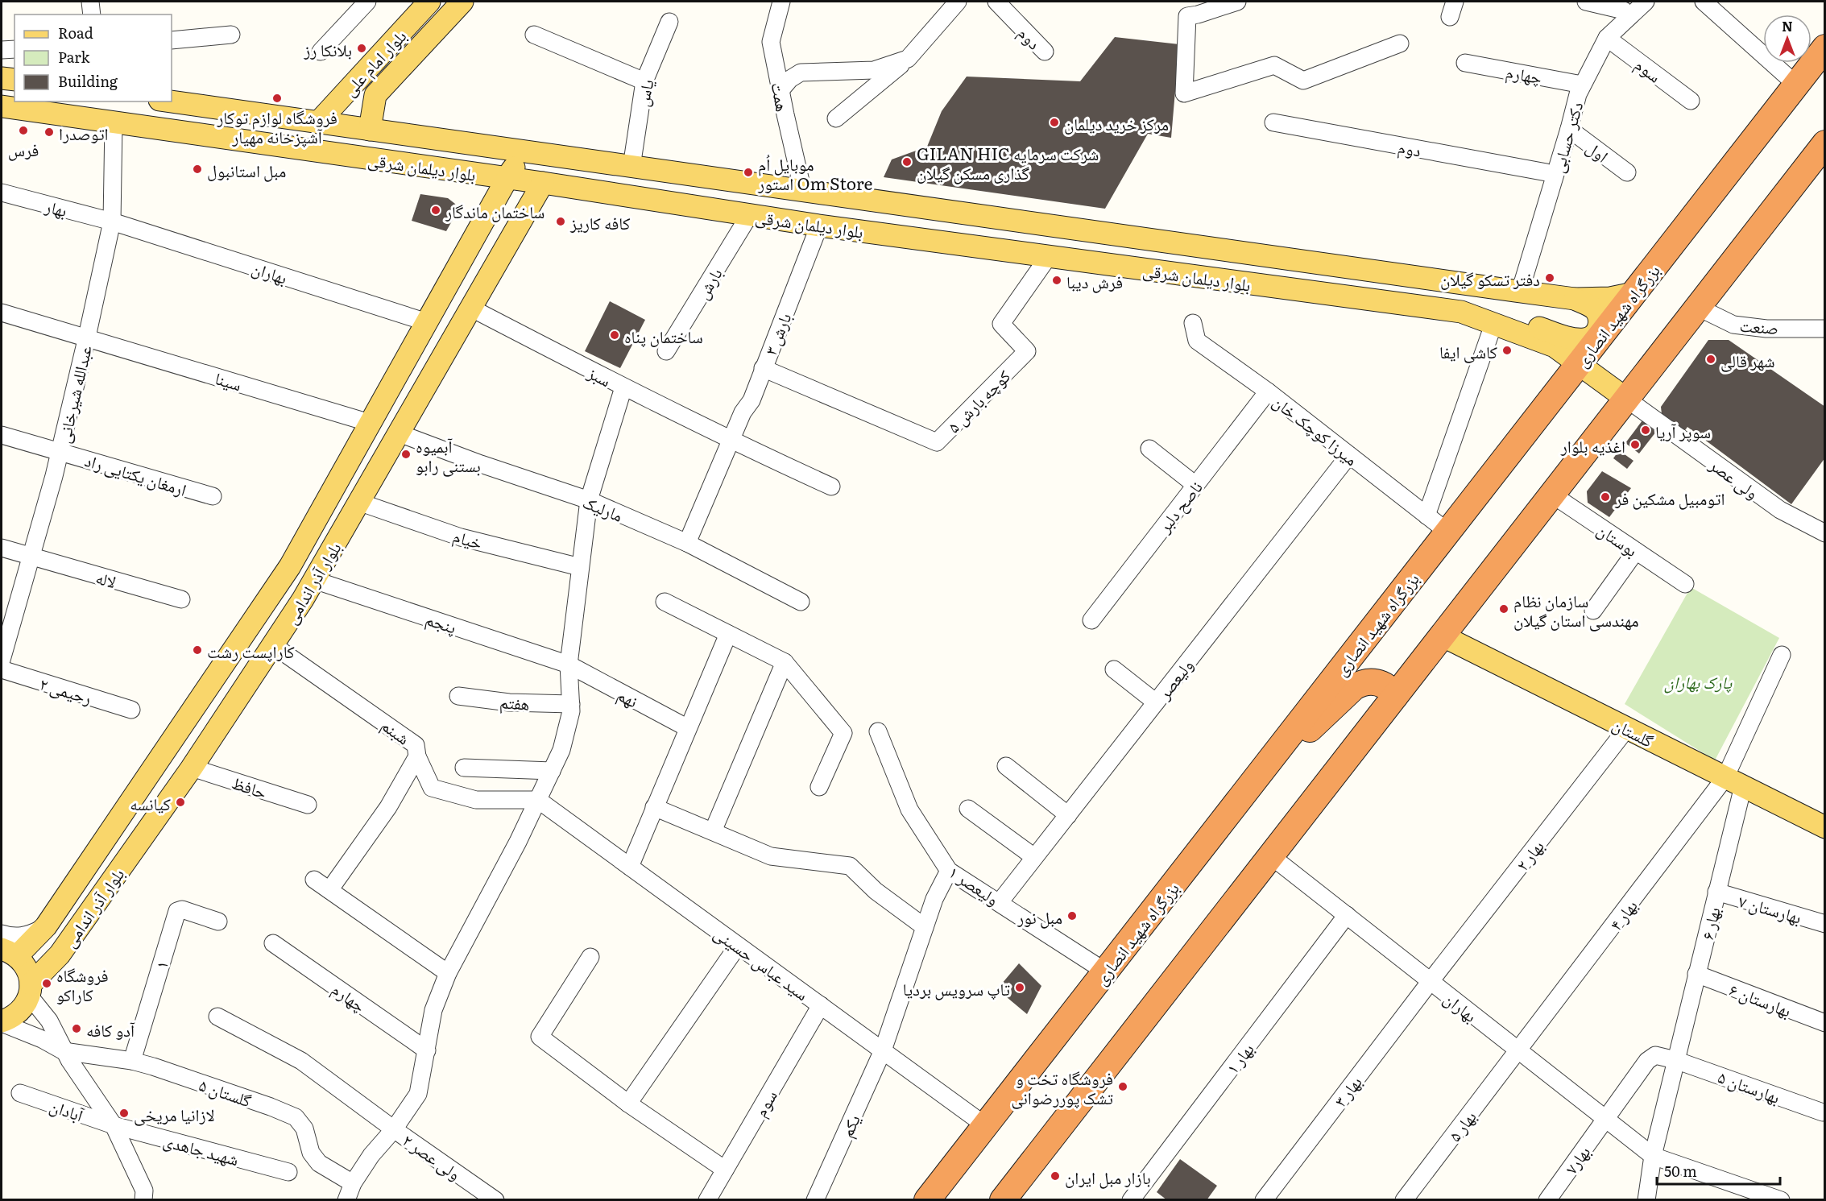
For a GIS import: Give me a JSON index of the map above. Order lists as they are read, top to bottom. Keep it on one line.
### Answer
{"streets":{"highway":["بزرگراه شهید انصاری"],"main road":["بلوار امام علی","بلوار دیلمان شرقی","بلوار آذر اندامی","گلستان"],"street":["دوم","سوم","چهارم","یاس","همت","دکتر حسابی","اول","بهار","بهاران","بارش","صنعت","بارش ۳","سبز","سینا","عبدالله شیرخانی","کوچه بارش ۵","میرزا کوچک خان","ارمغان یکتایی راد","ولی عصر","ناصح دلبر","مارلیک","خیام","بوستان","لاله","پنجم","ولیعصر","رحیمی ۲","نهم","هفتم","شبنم","حافظ","بهار ۲","ولیعصر ۱","بهارستان ۷","بهار ۴","بهار ۶","سید عباس حسینی","۱","بهارستان ۶","بهار ۱","بهارستان ۵","بهار ۳","گلستان ۵","آبادان","یکم","بهار ۵","شهید جاهدی","ولی عصر ۲","بهار۷"]},"crossings":[["دوم","دکتر حسابی"],["بلوار امام علی","بلوار دیلمان شرقی"],["سوم","دکتر حسابی"],["سوم","سید عباس حسینی"],["چهارم","دکتر حسابی"],["یاس","بلوار دیلمان شرقی"],["همت","بلوار دیلمان شرقی"],["دکتر حسابی","اول"],["دکتر حسابی","بلوار دیلمان شرقی"],["بلوار دیلمان شرقی","بارش"],["بلوار دیلمان شرقی","بزرگراه شهید انصاری"],["بلوار دیلمان شرقی","بارش ۳"],["بلوار دیلمان شرقی","عبدالله شیرخانی"],["بلوار دیلمان شرقی","کوچه بارش ۵"],["بلوار دیلمان شرقی","ولی عصر"],["بلوار دیلمان شرقی","بلوار آذر اندامی"],["بهار","بهاران"],["بهار","عبدالله شیرخانی"],["بهاران","عبدالله شیرخانی"],["بهاران","بلوار آذر اندامی"],["بهاران","بهار ۲"],["بهاران","بهار ۴"],["بهاران","بهار ۶"],["بهاران","بهار ۱"],["بهاران","بهار ۳"],["بهاران","بهار ۵"],["بهاران","بهار۷"],["بزرگراه شهید انصاری","میرزا کوچک خان"],["بزرگراه شهید انصاری","ولیعصر ۱"],["بزرگراه شهید انصاری","سید عباس حسینی"],["بارش ۳","سبز"],["بارش ۳","کوچه بارش ۵"],["بارش ۳","مارلیک"],["سبز","بلوار آذر اندامی"],["سینا","عبدالله شیرخانی"],["سینا","بلوار آذر اندامی"],["عبدالله شیرخانی","ارمغان یکتایی راد"],["عبدالله شیرخانی","لاله"],["میرزا کوچک خان","ناصح دلبر"],["میرزا کوچک خان","ولیعصر"],["مارلیک","بلوار آذر اندامی"],["خیام","بلوار آذر اندامی"],["بلوار آذر اندامی","پنجم"],["بلوار آذر اندامی","شبنم"],["بلوار آذر اندامی","حافظ"],["پنجم","نهم"],["ولیعصر","ولیعصر ۱"],["شبنم","سید عباس حسینی"],["گلستان","بهار ۲"],["گلستان","بهار ۴"],["گلستان","بهار ۶"],["بهار ۲","بهار ۳"],["ولیعصر ۱","یکم"],["بهارستان ۷","بهار ۶"],["بهار ۴","بهار ۶"],["بهار ۴","بهار ۵"],["بهار ۶","بهارستان ۶"],["بهار ۶","بهارستان ۵"],["سید عباس حسینی","یکم"],["۱","گلستان ۵"],["آبادان","شهید جاهدی"]],"parks":["پارک بهاران"],"places":["بلانکا رز","فروشگاه لوازم توکار آشپزخانه مهیار","مرکز خرید دیلمان","فرس","اتوصدرا","GILAN HIC شرکت سرمایه گذاری مسکن گیلان","مبل استانبول","موبایل اُم استور Om Store","ساختمان ماندگار","کافه کاریز","دفتر تسکو گیلان","فرش دیبا","ساختمان پناه","کاشی ایفا","شهر قالی","سوپر آریا","اغذیه بلوار","آبمیوه بستنی رابو","اتومبیل مشکین فر","سازمان نظام مهندسی استان گیلان","کاراپست رشت","کیانسه","مبل نور","فروشگاه کاراکو","تاپ سرویس بردیا","آدو کافه","فروشگاه تخت و تشک پوررضوانی","لازانیا مریخی","بازار مبل ایران"],"legend":["Road","Park","Building"],"scale_bar":"50 m","north":"top"}
